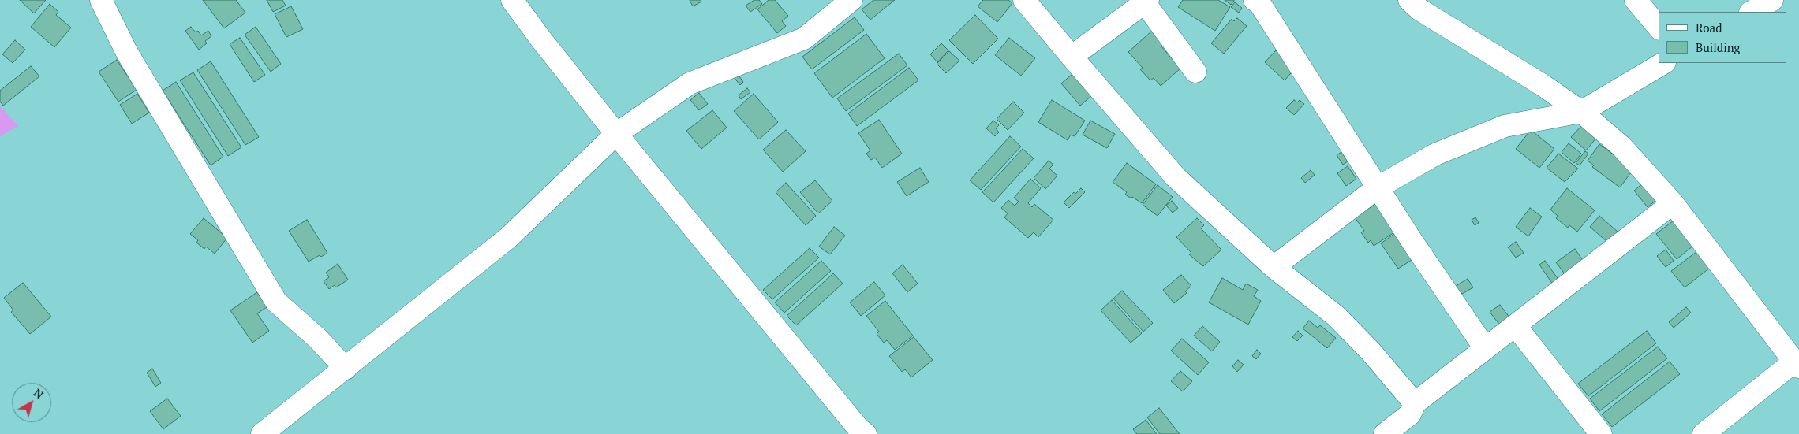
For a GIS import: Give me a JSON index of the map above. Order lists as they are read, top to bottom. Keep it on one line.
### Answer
{"legend":["Road","Building"],"north":"top right"}
